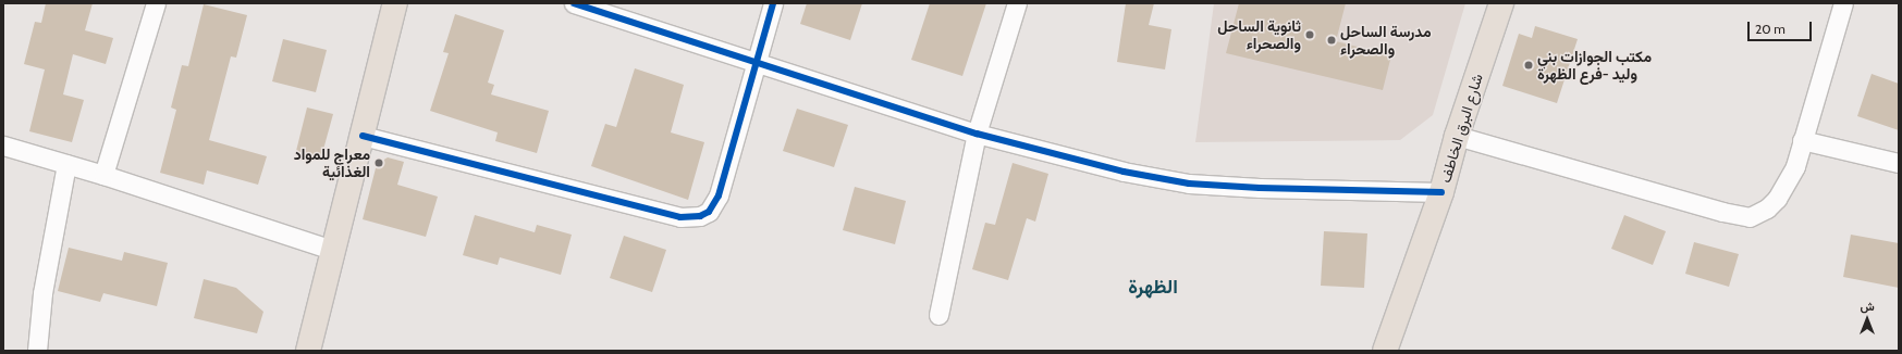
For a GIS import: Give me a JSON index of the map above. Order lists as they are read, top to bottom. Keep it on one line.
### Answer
{"streets":{"main road":["شارع البرق الخاطف"]},"districts":["الظهرة"],"places":["ثانوية الساحل والصحراء","مدرسة الساحل والصحراء","مكتب الجوازات بني وليد -فرع الظهرة","معراج للمواد الغذائية"],"scale_bar":"20 m","north":"top"}
